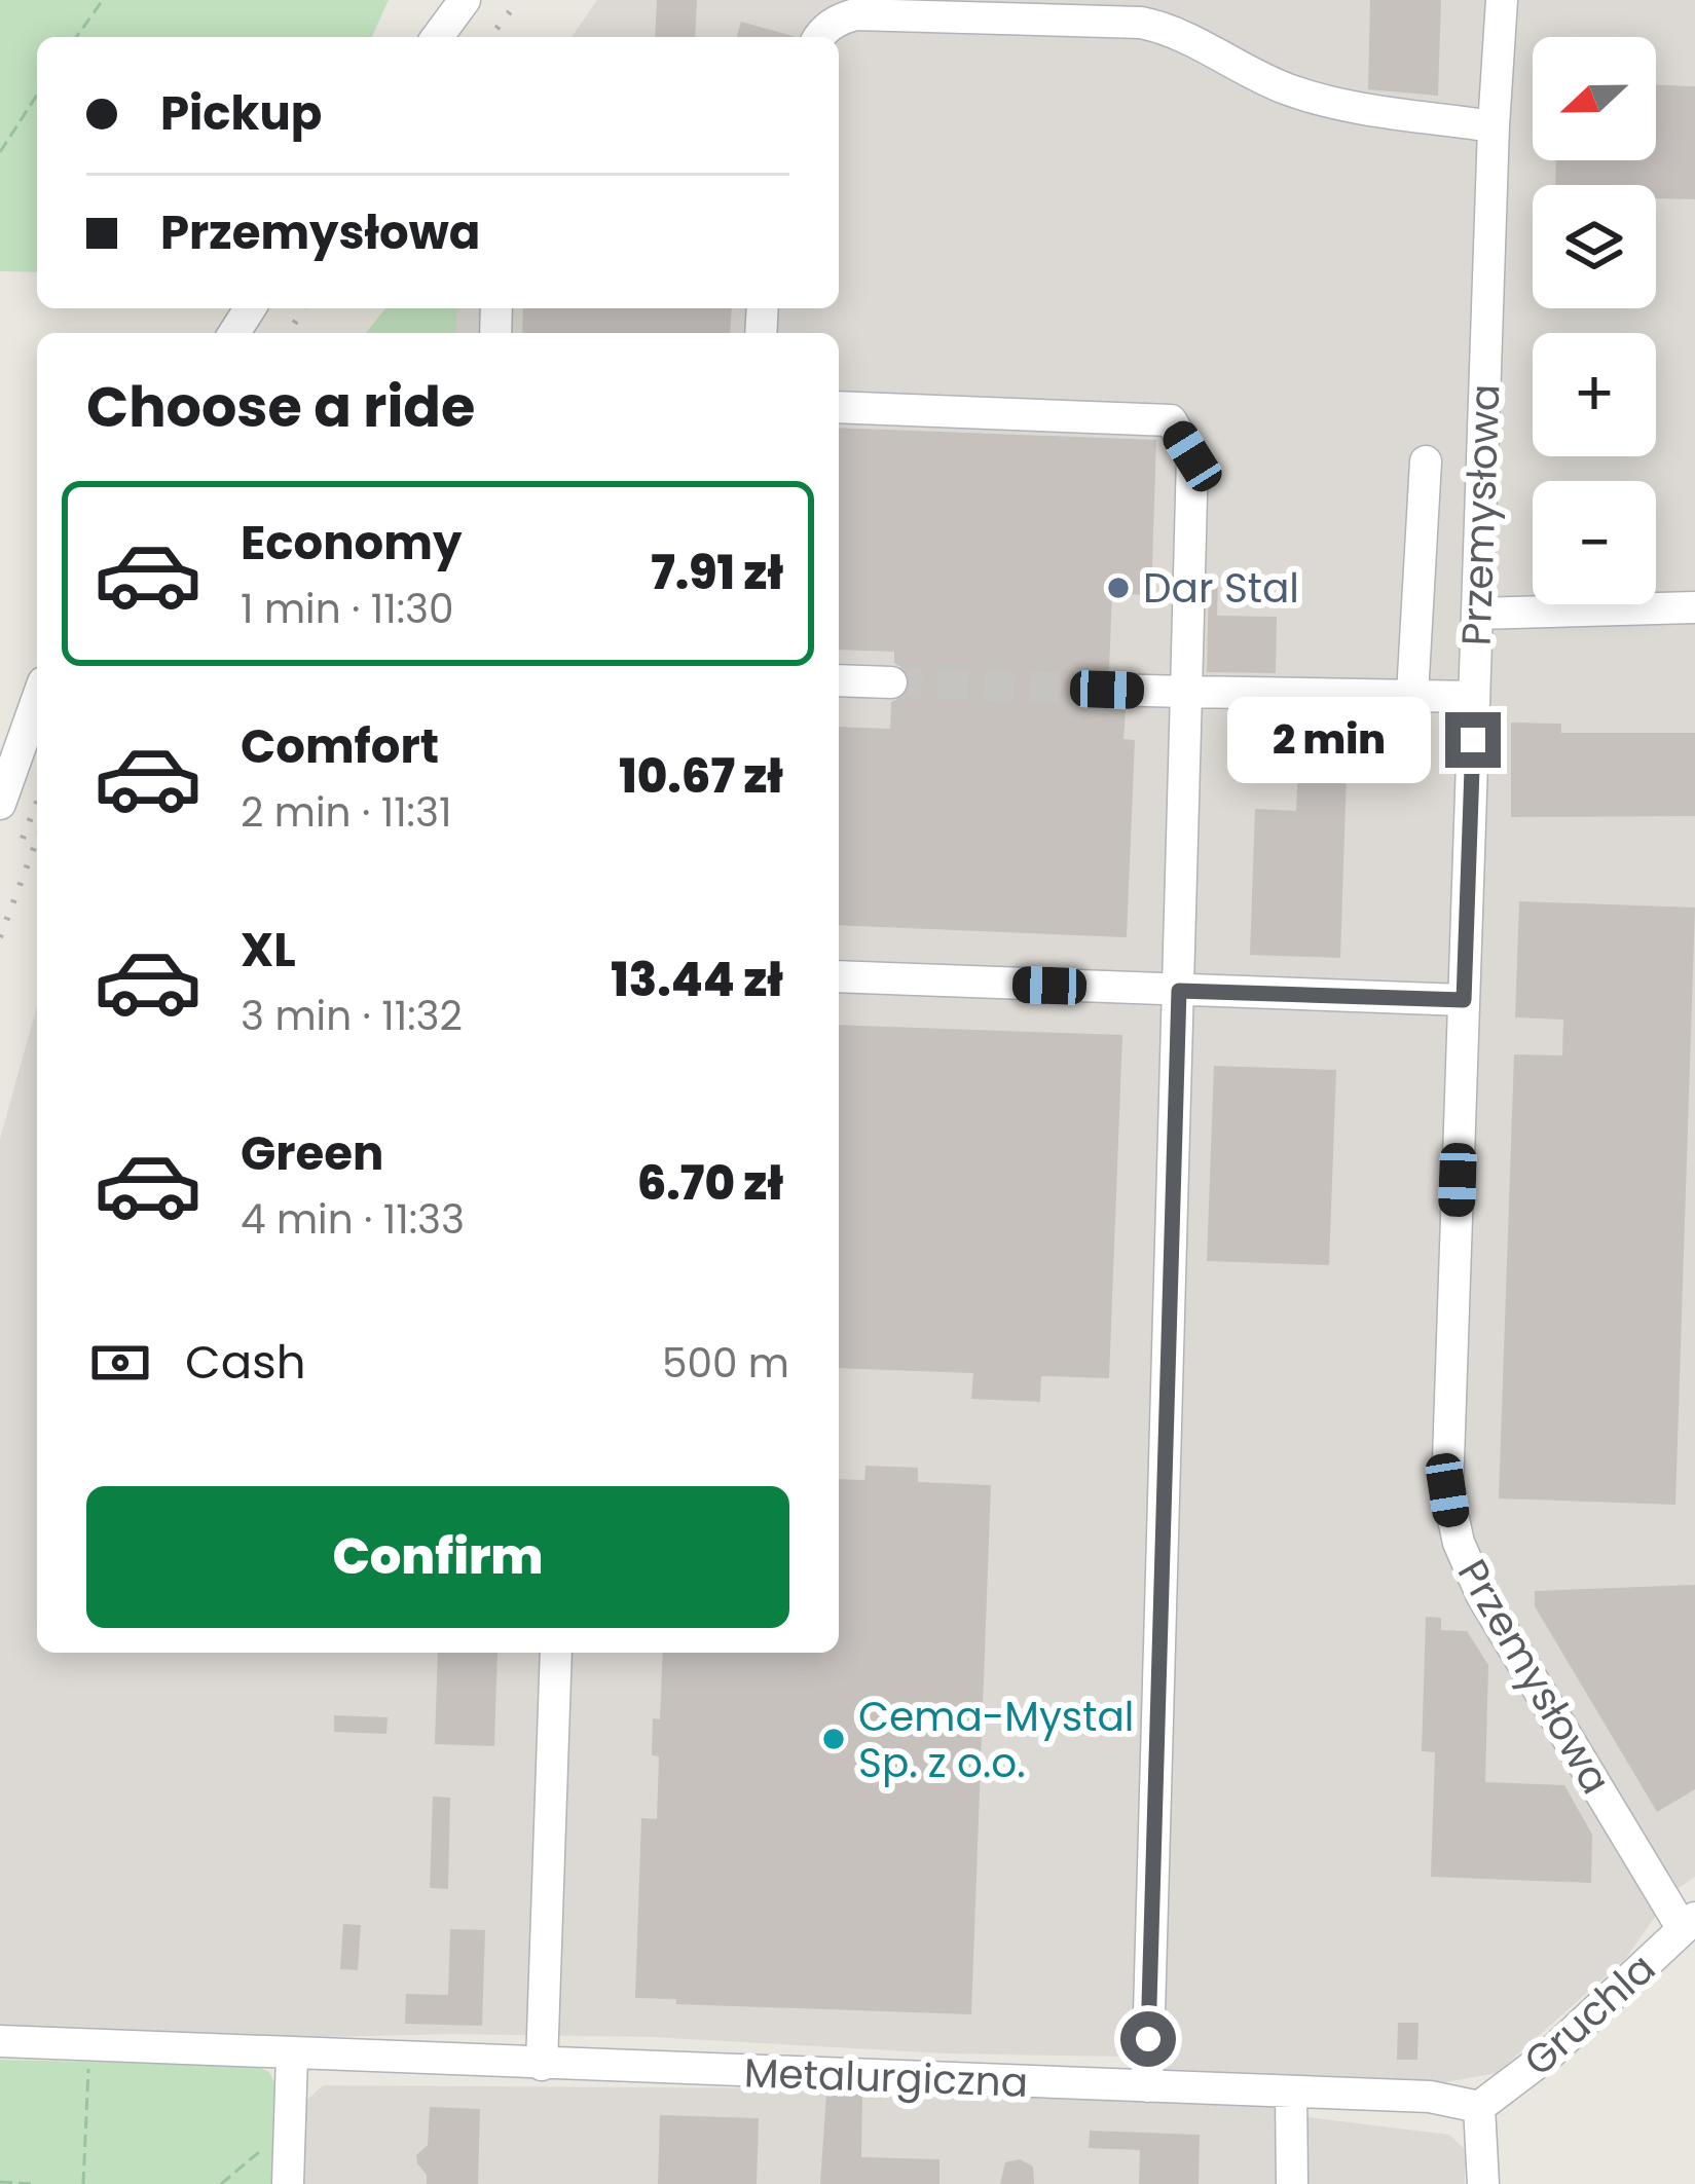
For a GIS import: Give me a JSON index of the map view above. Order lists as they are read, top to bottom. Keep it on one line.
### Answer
{"streets":{"street":["Przemysłowa","Gruchla","Metalurgiczna"]},"crossings":[["Przemysłowa","Gruchla"],["Gruchla","Metalurgiczna"]],"places":["Dar Stal","Cema-Mystal Sp. z o.o."],"north":"left","page":{"map_buttons":["+","−"],"banner":["Pickup","Przemysłowa"],"heading":"Choose a ride","list":[{"name":"Economy","note":"1 min · 11:30","value":"7.91 zł"},{"name":"Comfort","note":"2 min · 11:31","value":"10.67 zł"},{"name":"XL","note":"3 min · 11:32","value":"13.44 zł"},{"name":"Green","note":"4 min · 11:33","value":"6.70 zł"}],"bubble":"2 min","pay":["Cash","500 m"],"buttons":"Confirm"}}
